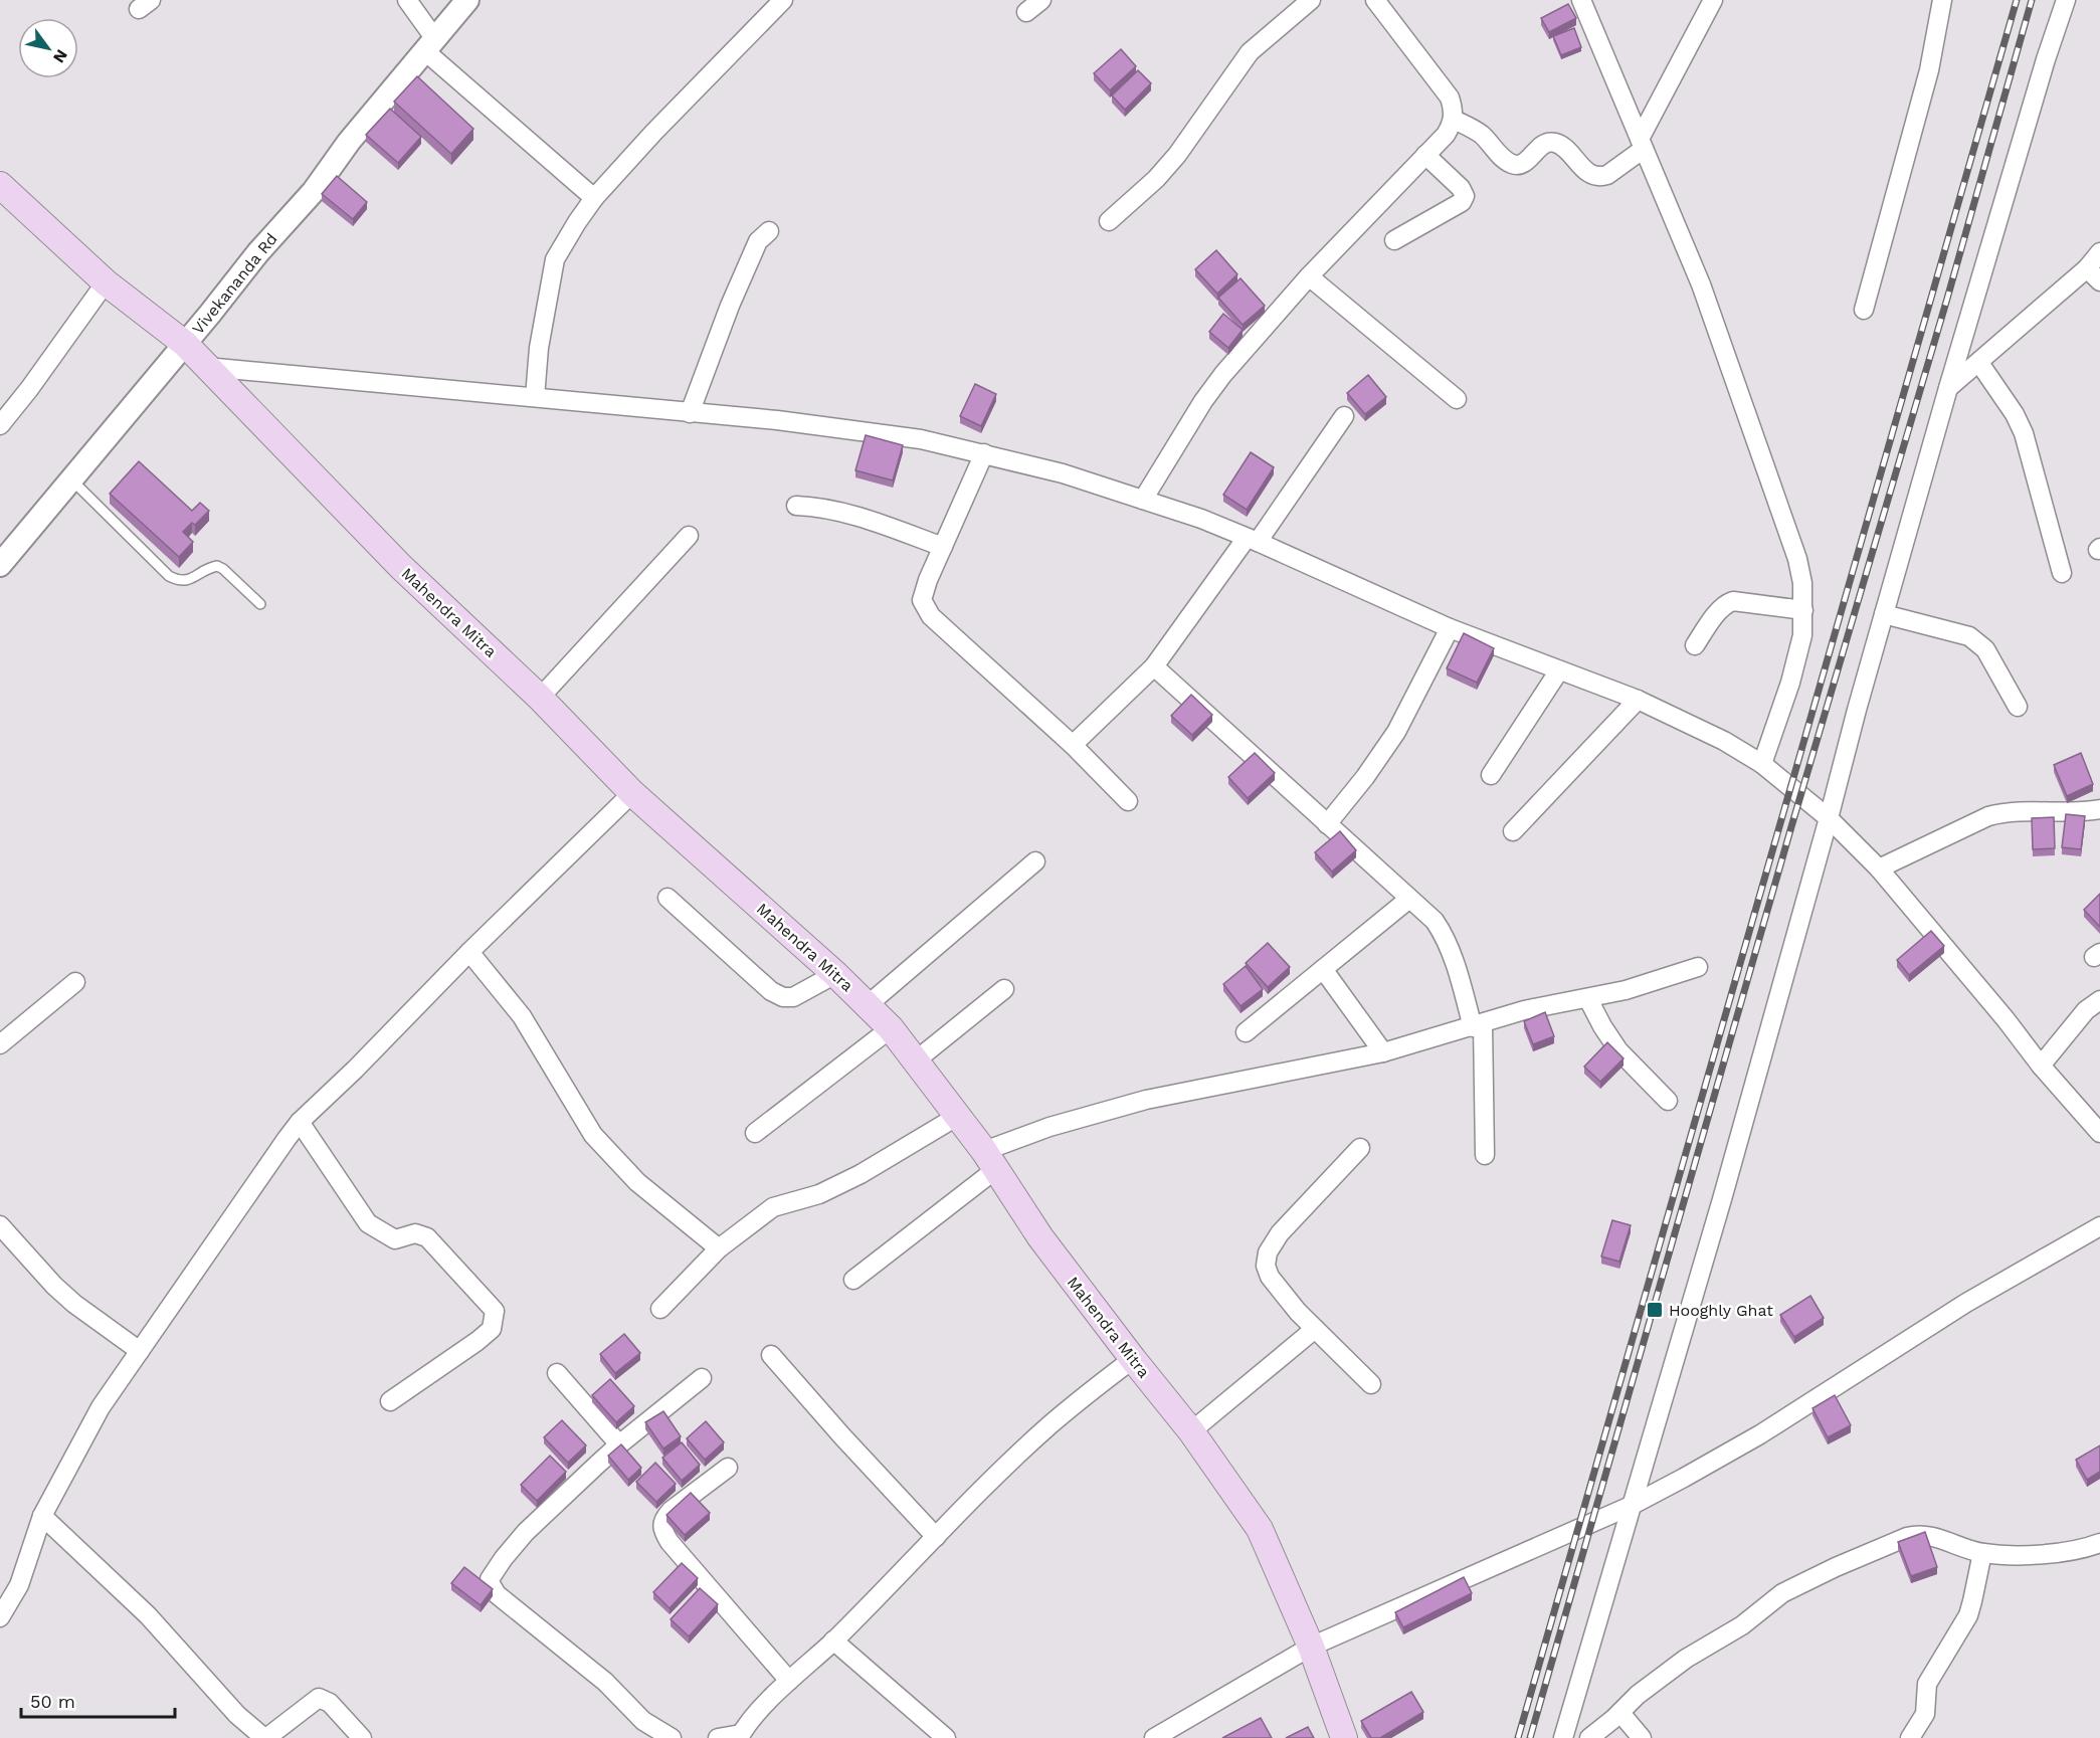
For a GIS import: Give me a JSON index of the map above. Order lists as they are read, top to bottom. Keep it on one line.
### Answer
{"streets":{"main road":["Mahendra Mitra"],"street":["Vivekananda Rd"]},"crossings":[["Vivekananda Rd","Mahendra Mitra"]],"places":{"transit":["Hooghly Ghat"]},"scale_bar":"50 m","north":"bottom right"}
